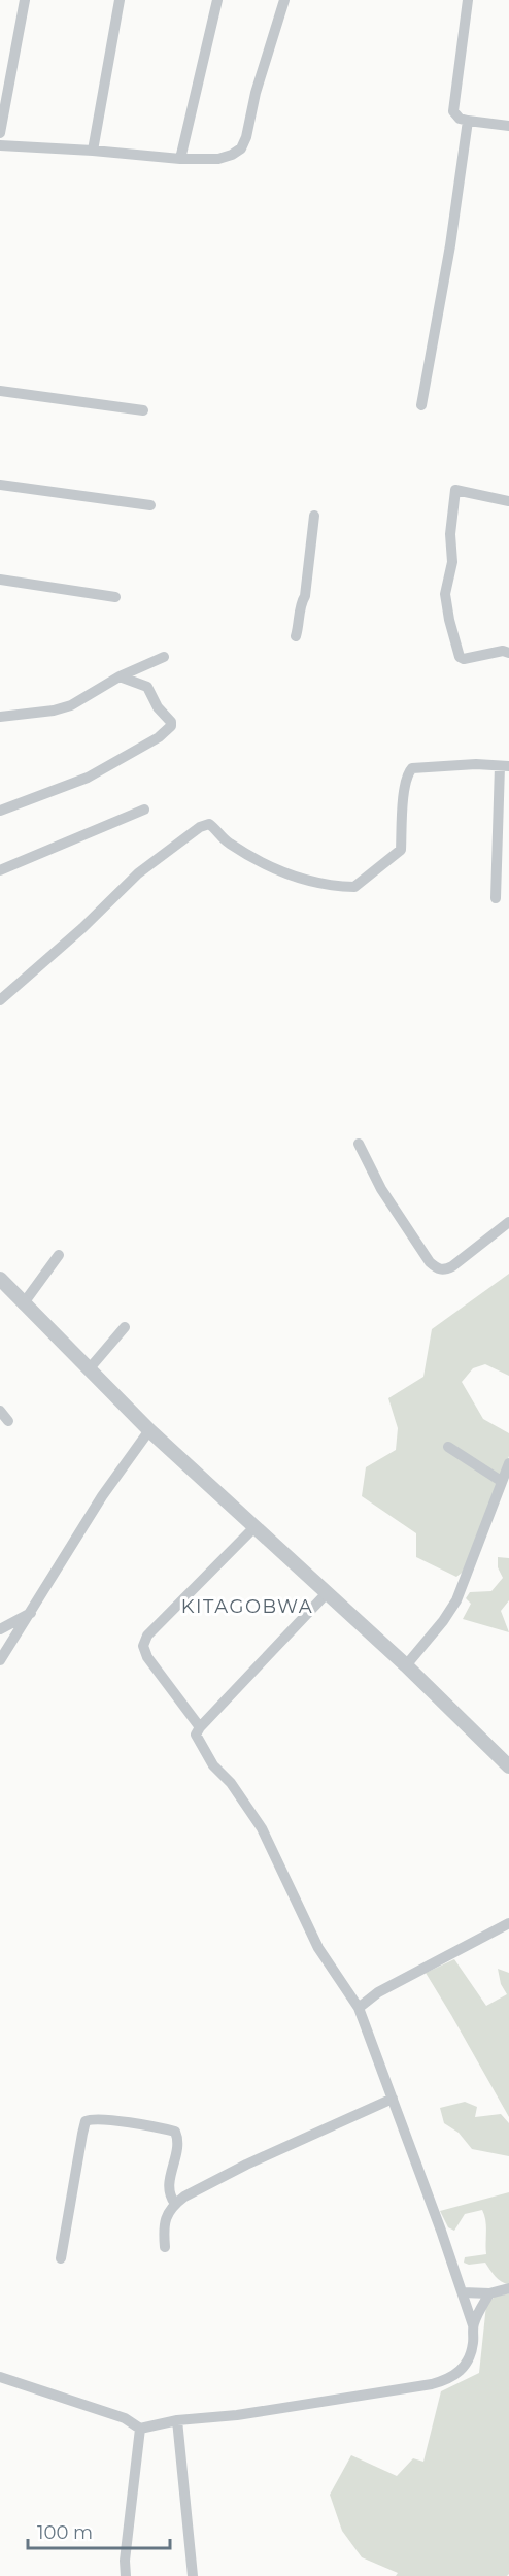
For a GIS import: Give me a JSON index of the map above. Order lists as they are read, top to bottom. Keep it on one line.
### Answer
{"districts":["KITAGOBWA"],"scale_bar":"100 m"}
